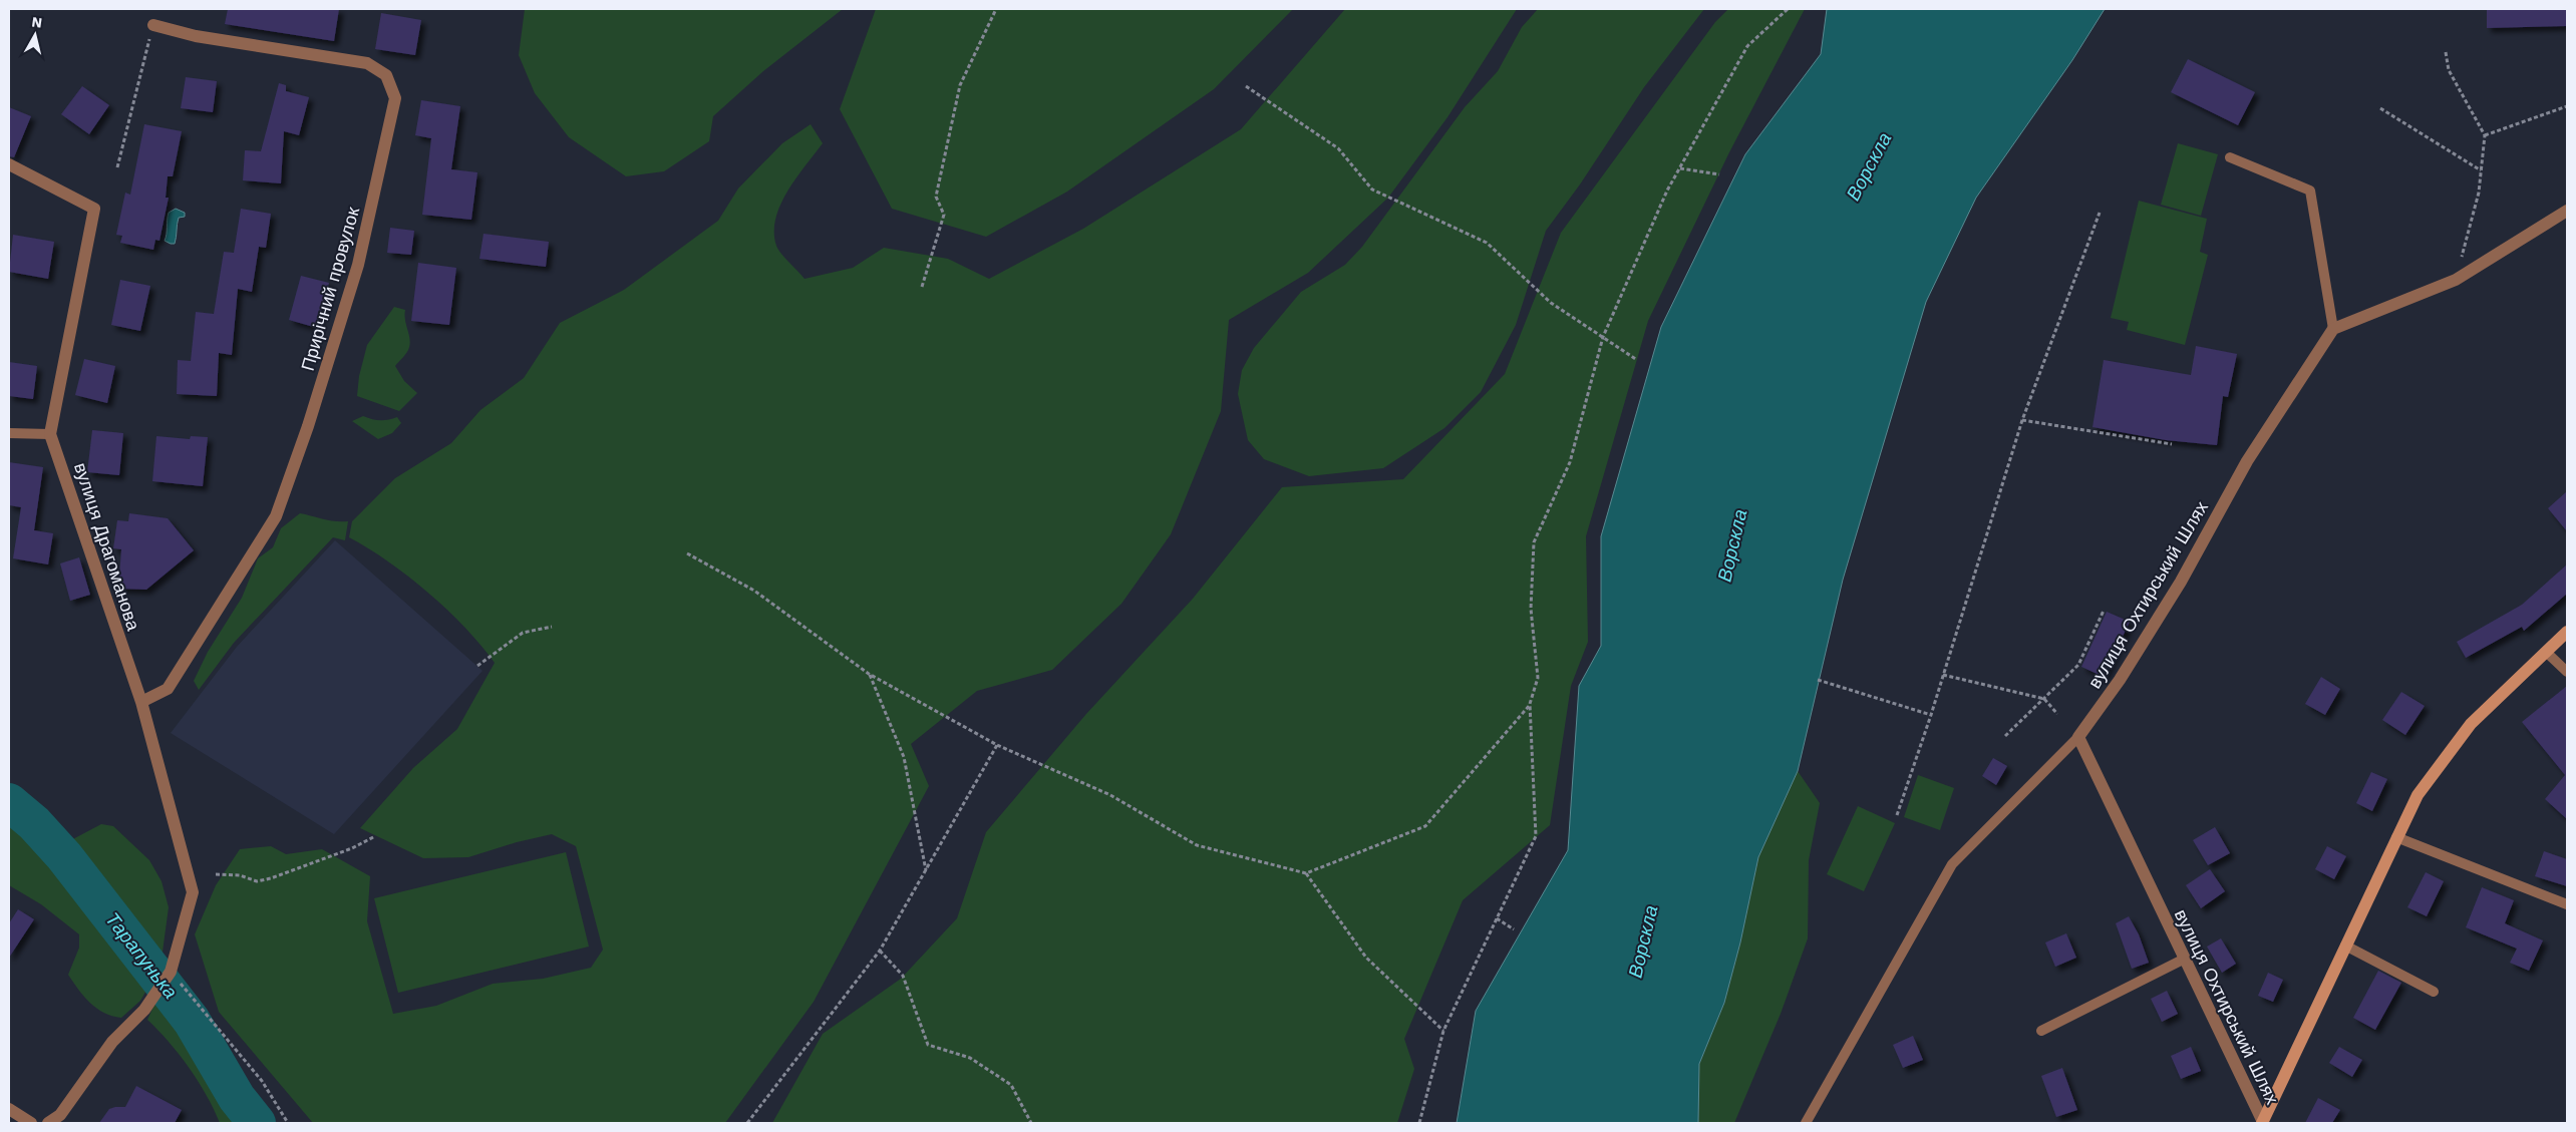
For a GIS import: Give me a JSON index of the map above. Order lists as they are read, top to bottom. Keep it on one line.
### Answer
{"streets":{"main road":["вулиця Охтирський Шлях"],"street":["Прирічний провулок","вулиця Драгоманова"]},"crossings":[["Прирічний провулок","вулиця Драгоманова"]],"water":["Ворскла","Тарапунька"],"north":"top"}
